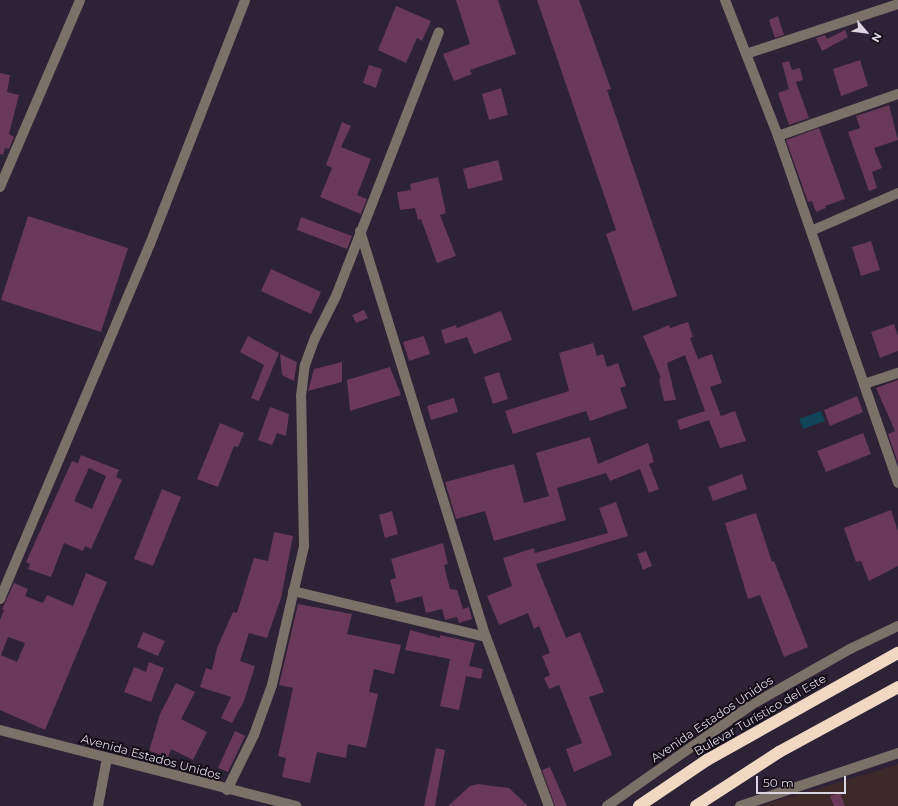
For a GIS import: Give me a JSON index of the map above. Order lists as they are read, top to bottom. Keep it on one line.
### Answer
{"streets":{"highway":["Bulevar Turístico del Este"],"street":["Avenida Estados Unidos"]},"scale_bar":"50 m","north":"bottom right"}
